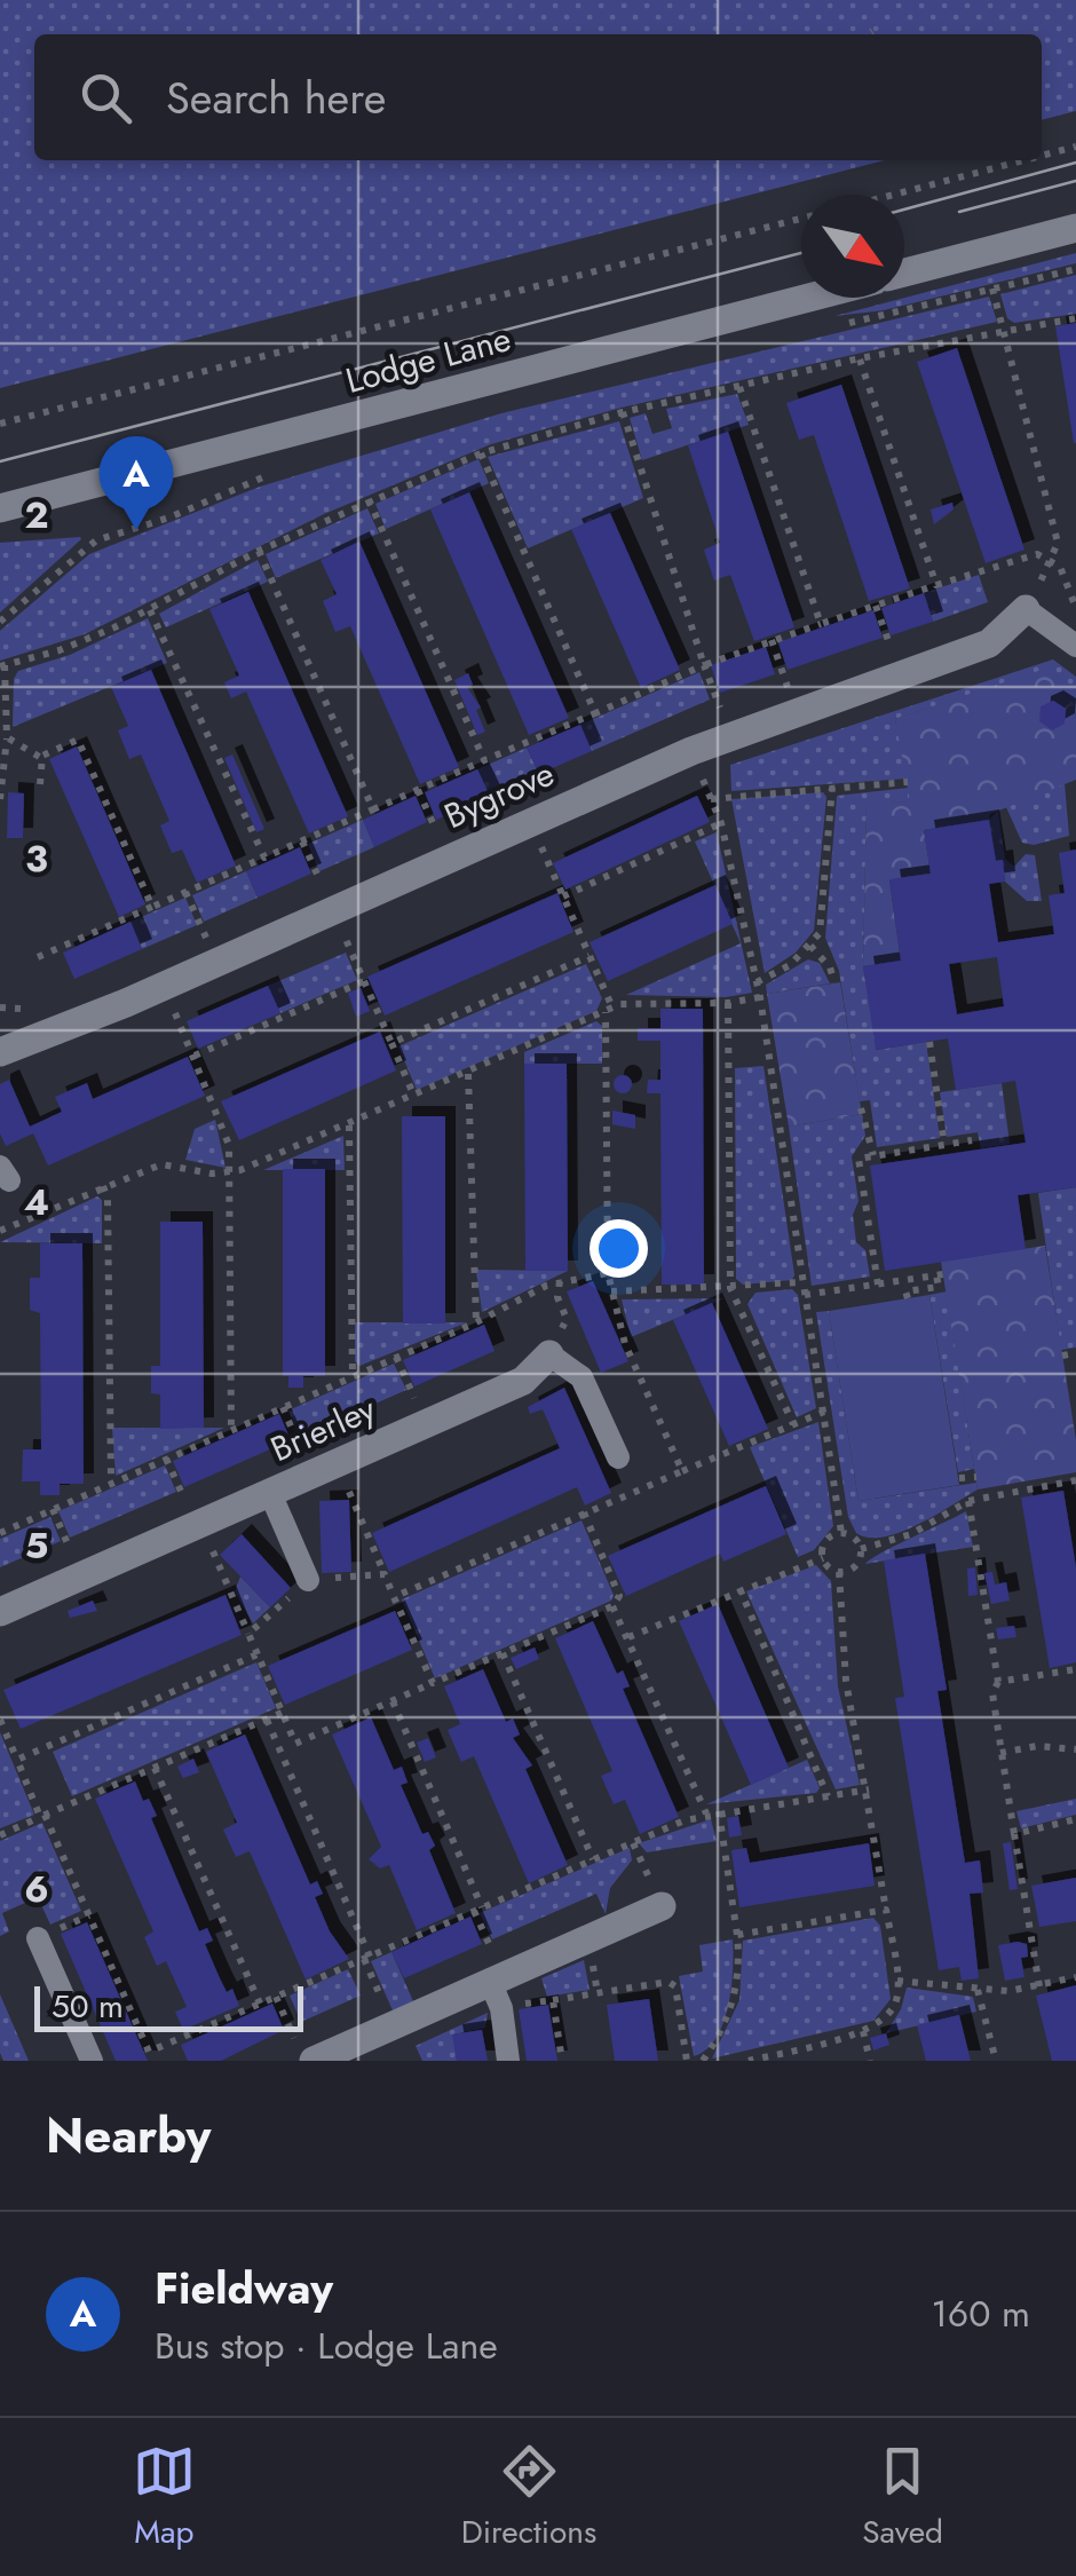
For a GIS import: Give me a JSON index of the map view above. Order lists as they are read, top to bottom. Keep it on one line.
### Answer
{"streets":{"street":["Lodge Lane","Bygrove","Brierley"]},"scale_bar":"50 m","north":"bottom right","page":{"search":"Search here","pins":"A","scale":"50 m","heading":"Nearby","list":[{"mark":"A","name":"Fieldway","note":"Bus stop · Lodge Lane","value":"160 m"}],"nav":["Map","Directions","Saved"]},"grid":{"rows":["2","3","4","5","6"]}}
